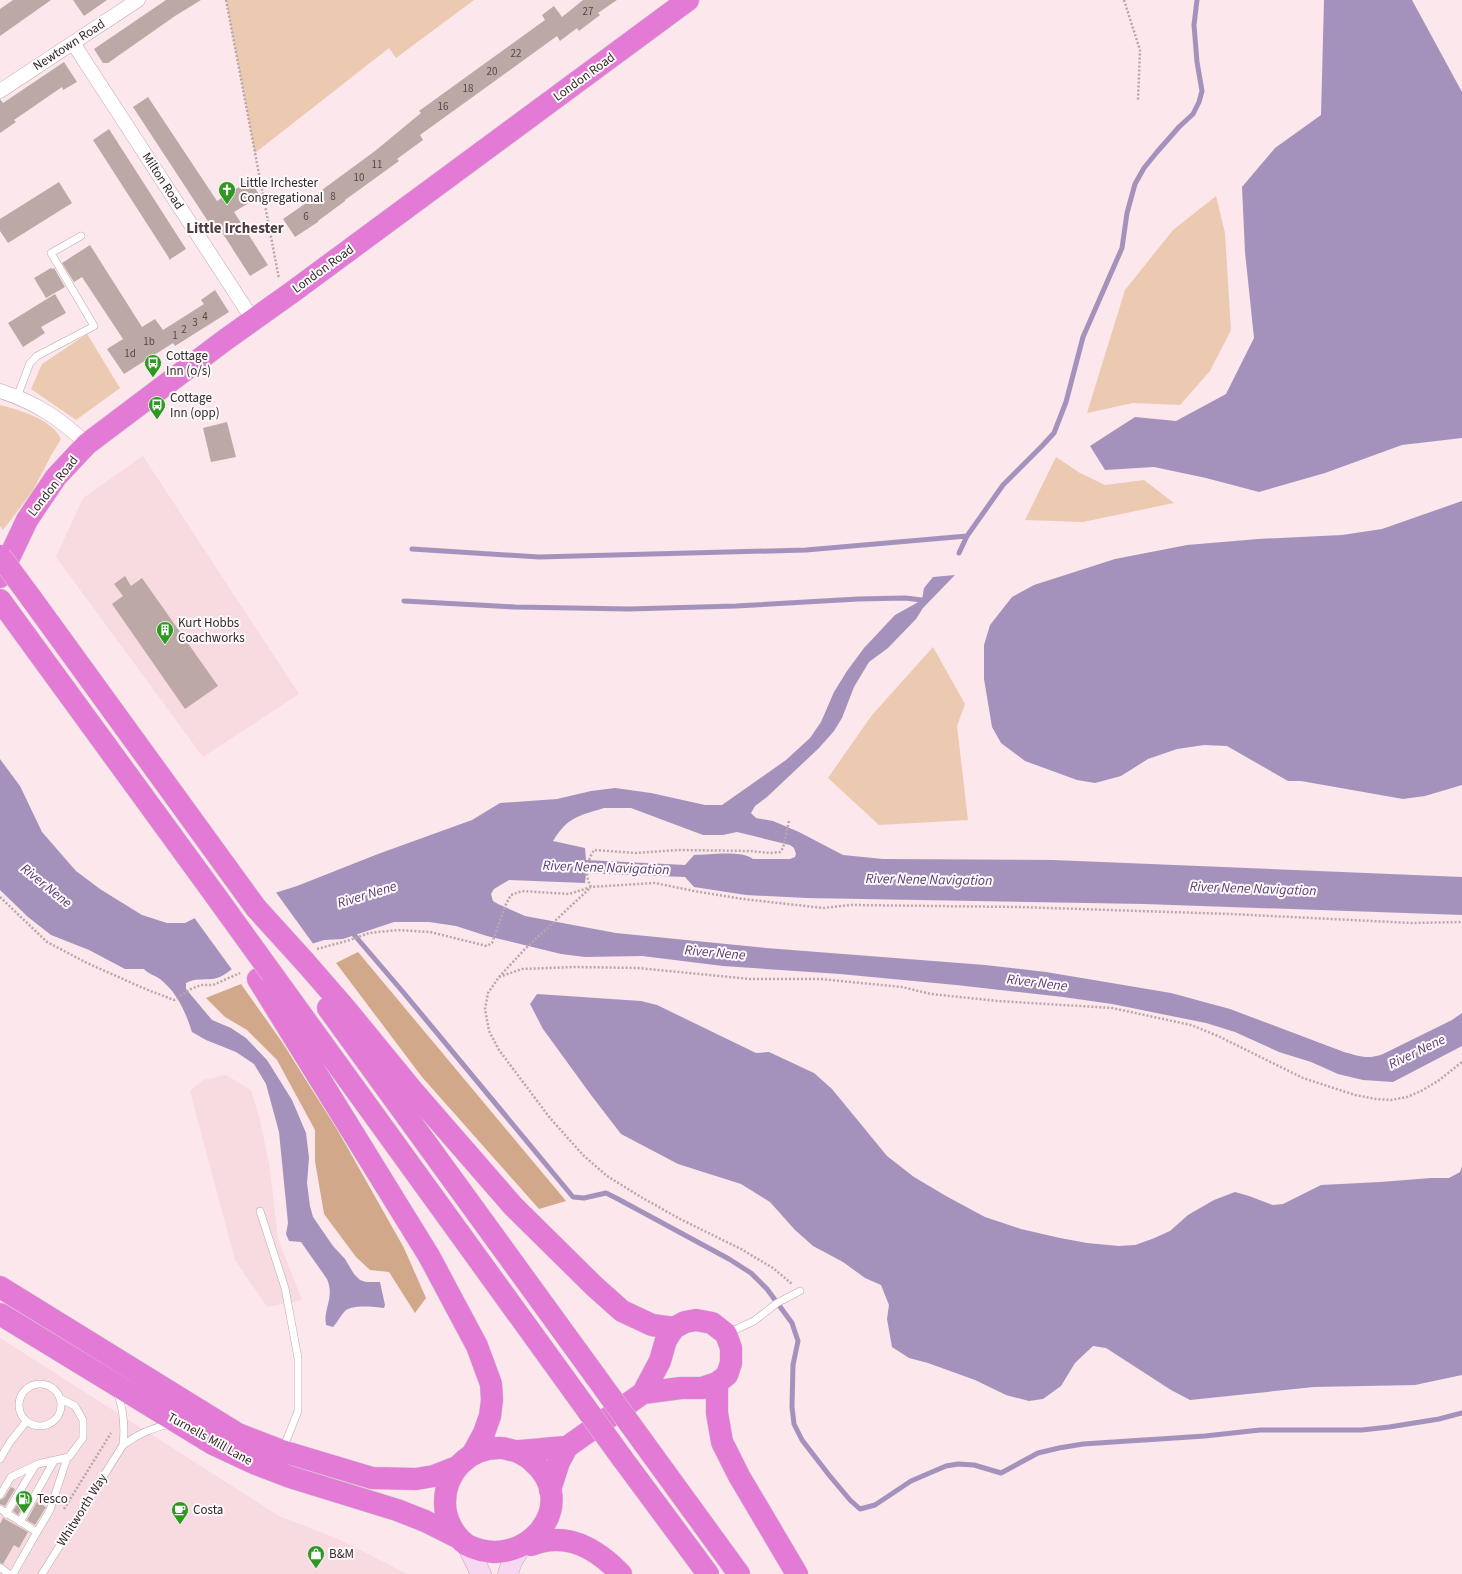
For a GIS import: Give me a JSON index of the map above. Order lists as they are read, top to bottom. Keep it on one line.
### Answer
{"streets":{"highway":["London Road","Turnells Mill Lane"],"street":["Newtown Road","Milton Road"],"lane":["Whitworth Way"]},"crossings":[["Newtown Road","Milton Road"],["London Road","Milton Road"],["Turnells Mill Lane","Whitworth Way"]],"districts":["Little Irchester"],"water":["River Nene Navigation","River Nene"],"places":{"church":["Little Irchester Congregational"],"bus stop":["Cottage Inn (o/s)","Cottage Inn (opp)"],"building":["Kurt Hobbs Coachworks"],"fuel station":["Tesco"],"cafe":["Costa"],"shop":["B&M"]},"house_numbers":["27","22","20","18","16","11","10","8","6","4","3","2","1","1b","1d"]}
